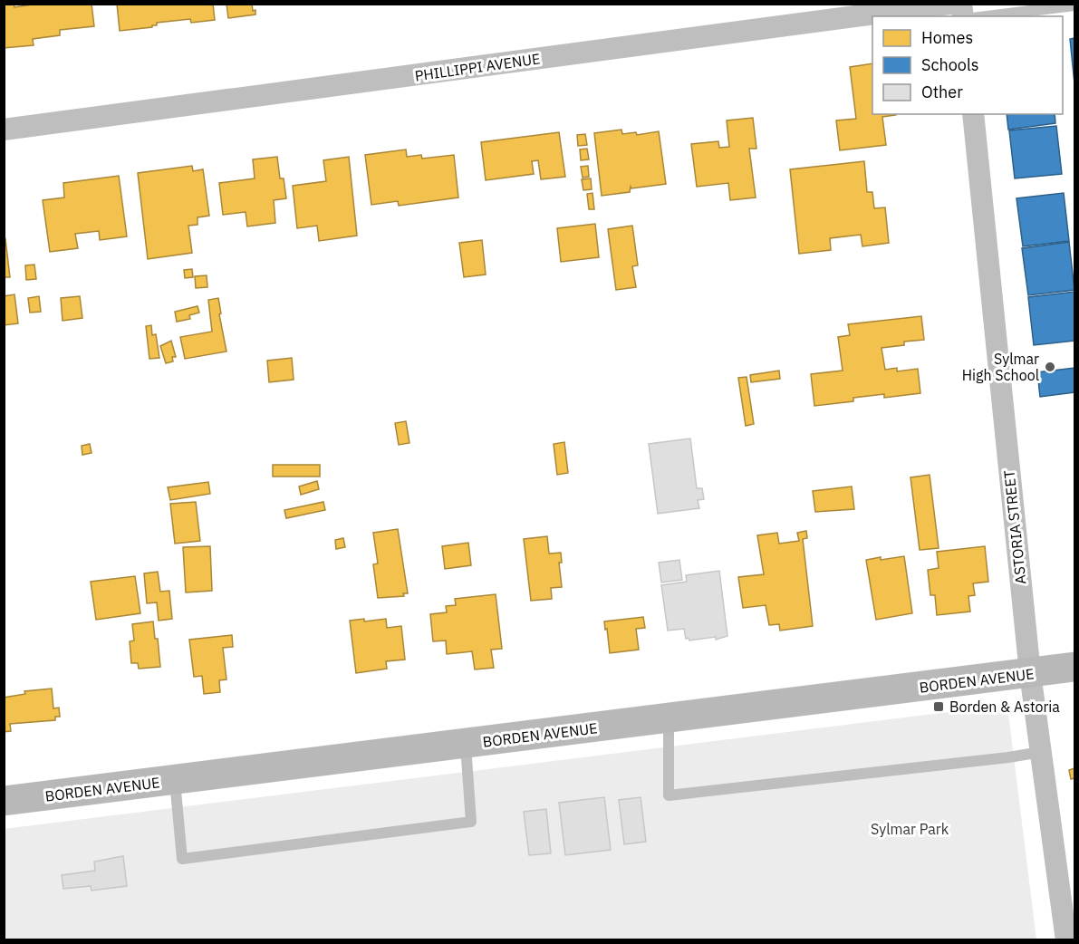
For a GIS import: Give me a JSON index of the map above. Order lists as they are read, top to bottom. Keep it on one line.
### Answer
{"streets":{"street":["PHILLIPPI AVENUE","ASTORIA STREET","BORDEN AVENUE"]},"crossings":[["ASTORIA STREET","BORDEN AVENUE"]],"parks":["Sylmar Park"],"places":{"other":["Sylmar High School"],"transit":["Borden & Astoria"]},"legend":["Homes","Schools","Other"]}
